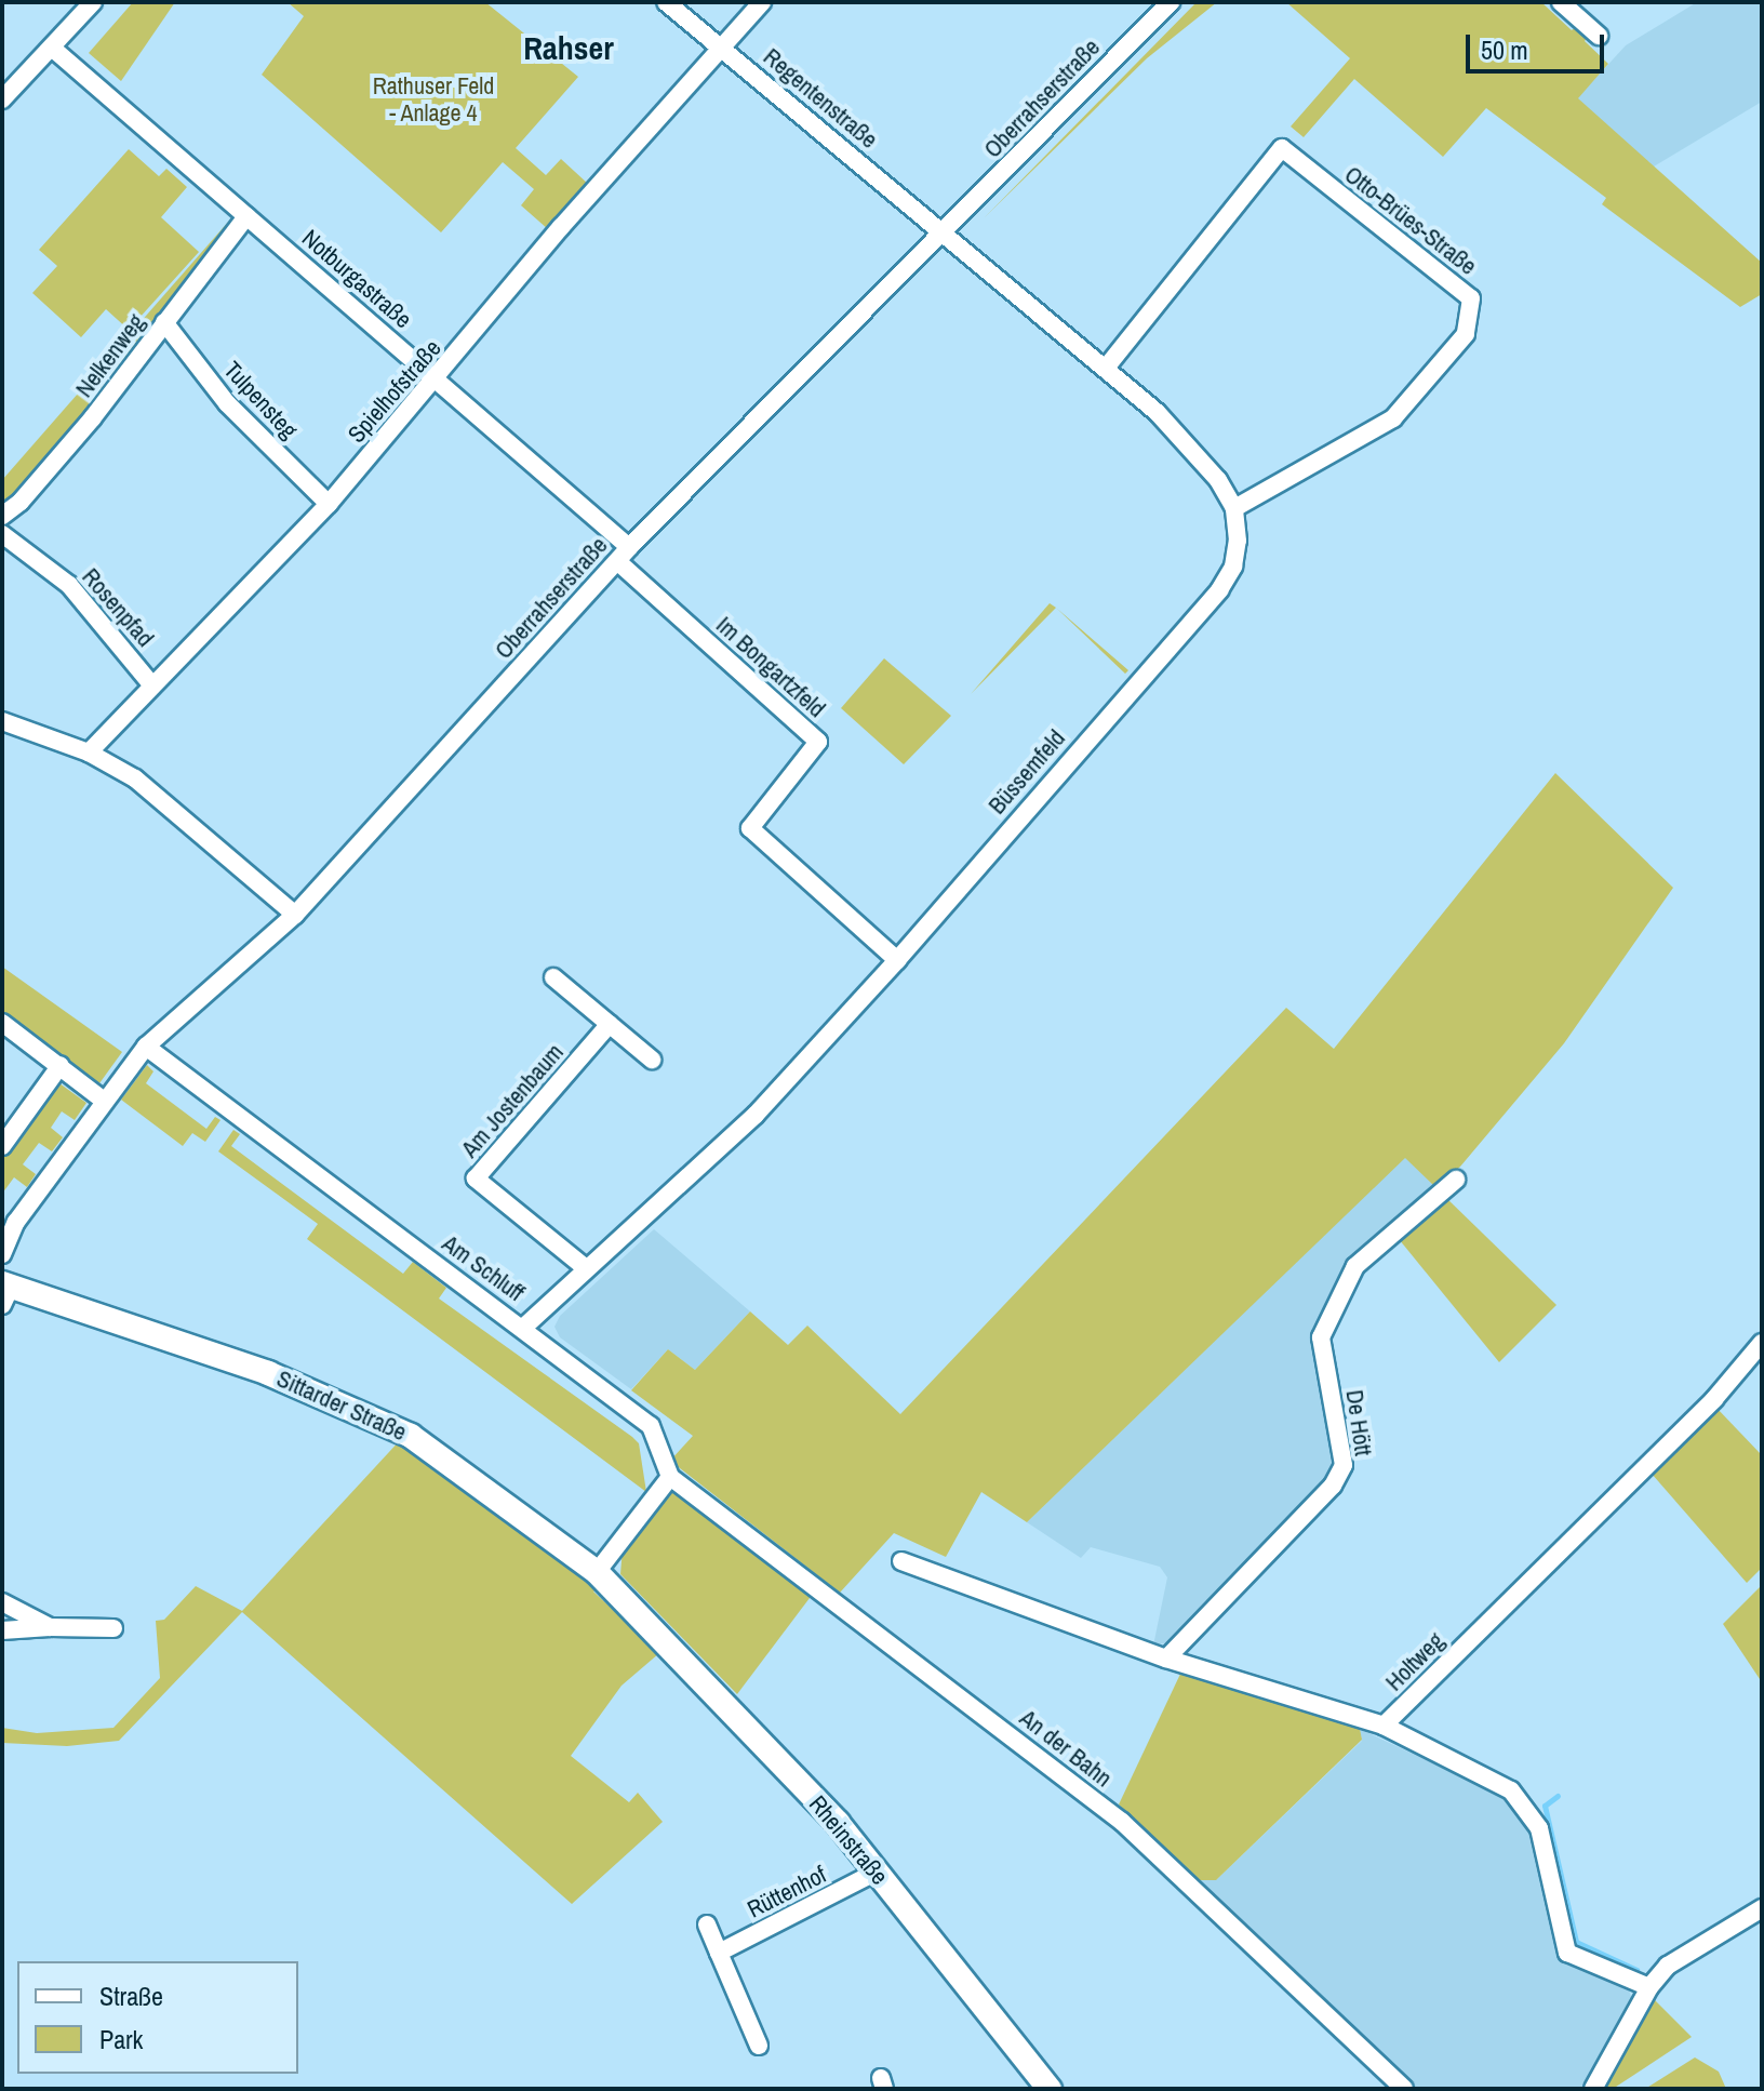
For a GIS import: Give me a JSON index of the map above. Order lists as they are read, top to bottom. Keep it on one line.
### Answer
{"streets":{"street":["Regentenstraße","Oberrahserstraße","Otto-Brües-Straße","Notburgastraße","Nelkenweg","Spielhofstraße","Tulpensteg","Rosenpfad","Im Bongartzfeld","Büssemfeld","Am Jostenbaum","Am Schluff","Sittarder Straße","De Hött","Holtweg","An der Bahn","Rheinstraße","Rüttenhof"]},"crossings":[["Regentenstraße","Oberrahserstraße"],["Regentenstraße","Spielhofstraße"],["Oberrahserstraße","Notburgastraße"],["Oberrahserstraße","Im Bongartzfeld"],["Oberrahserstraße","Am Schluff"],["Otto-Brües-Straße","Büssemfeld"],["Notburgastraße","Nelkenweg"],["Notburgastraße","Spielhofstraße"],["Notburgastraße","Im Bongartzfeld"],["Nelkenweg","Tulpensteg"],["Spielhofstraße","Tulpensteg"],["Spielhofstraße","Rosenpfad"],["Im Bongartzfeld","Büssemfeld"],["Büssemfeld","Am Jostenbaum"],["Büssemfeld","Am Schluff"],["Am Schluff","An der Bahn"],["Sittarder Straße","Rheinstraße"],["Rheinstraße","Rüttenhof"]],"districts":["Rahser"],"parks":["Rathuser Feld - Anlage 4"],"legend":["Straße","Park"],"scale_bar":"50 m"}
